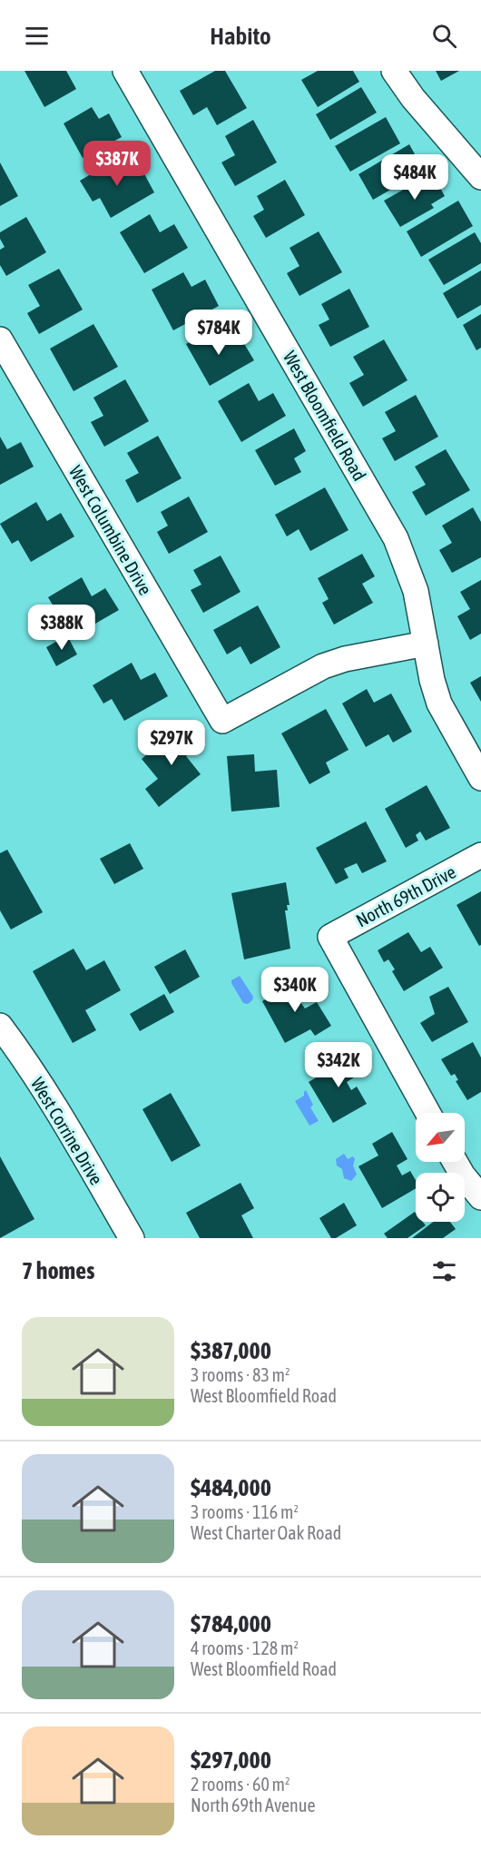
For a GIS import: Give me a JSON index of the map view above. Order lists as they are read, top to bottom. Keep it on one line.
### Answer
{"streets":{"street":["West Bloomfield Road","West Columbine Drive","North 69th Drive","West Corrine Drive"]},"crossings":[["West Bloomfield Road","West Columbine Drive"]],"north":"bottom left","page":{"header":"Habito","price":["$387K","$484K","$784K","$388K","$297K","$340K","$342K"],"heading":"7 homes","list":[{"name":"$387,000","note":"3 rooms · 83 m² · West Bloomfield Road"},{"name":"$484,000","note":"3 rooms · 116 m² · West Charter Oak Road"},{"name":"$784,000","note":"4 rooms · 128 m² · West Bloomfield Road"},{"name":"$297,000","note":"2 rooms · 60 m² · North 69th Avenue"}]}}
